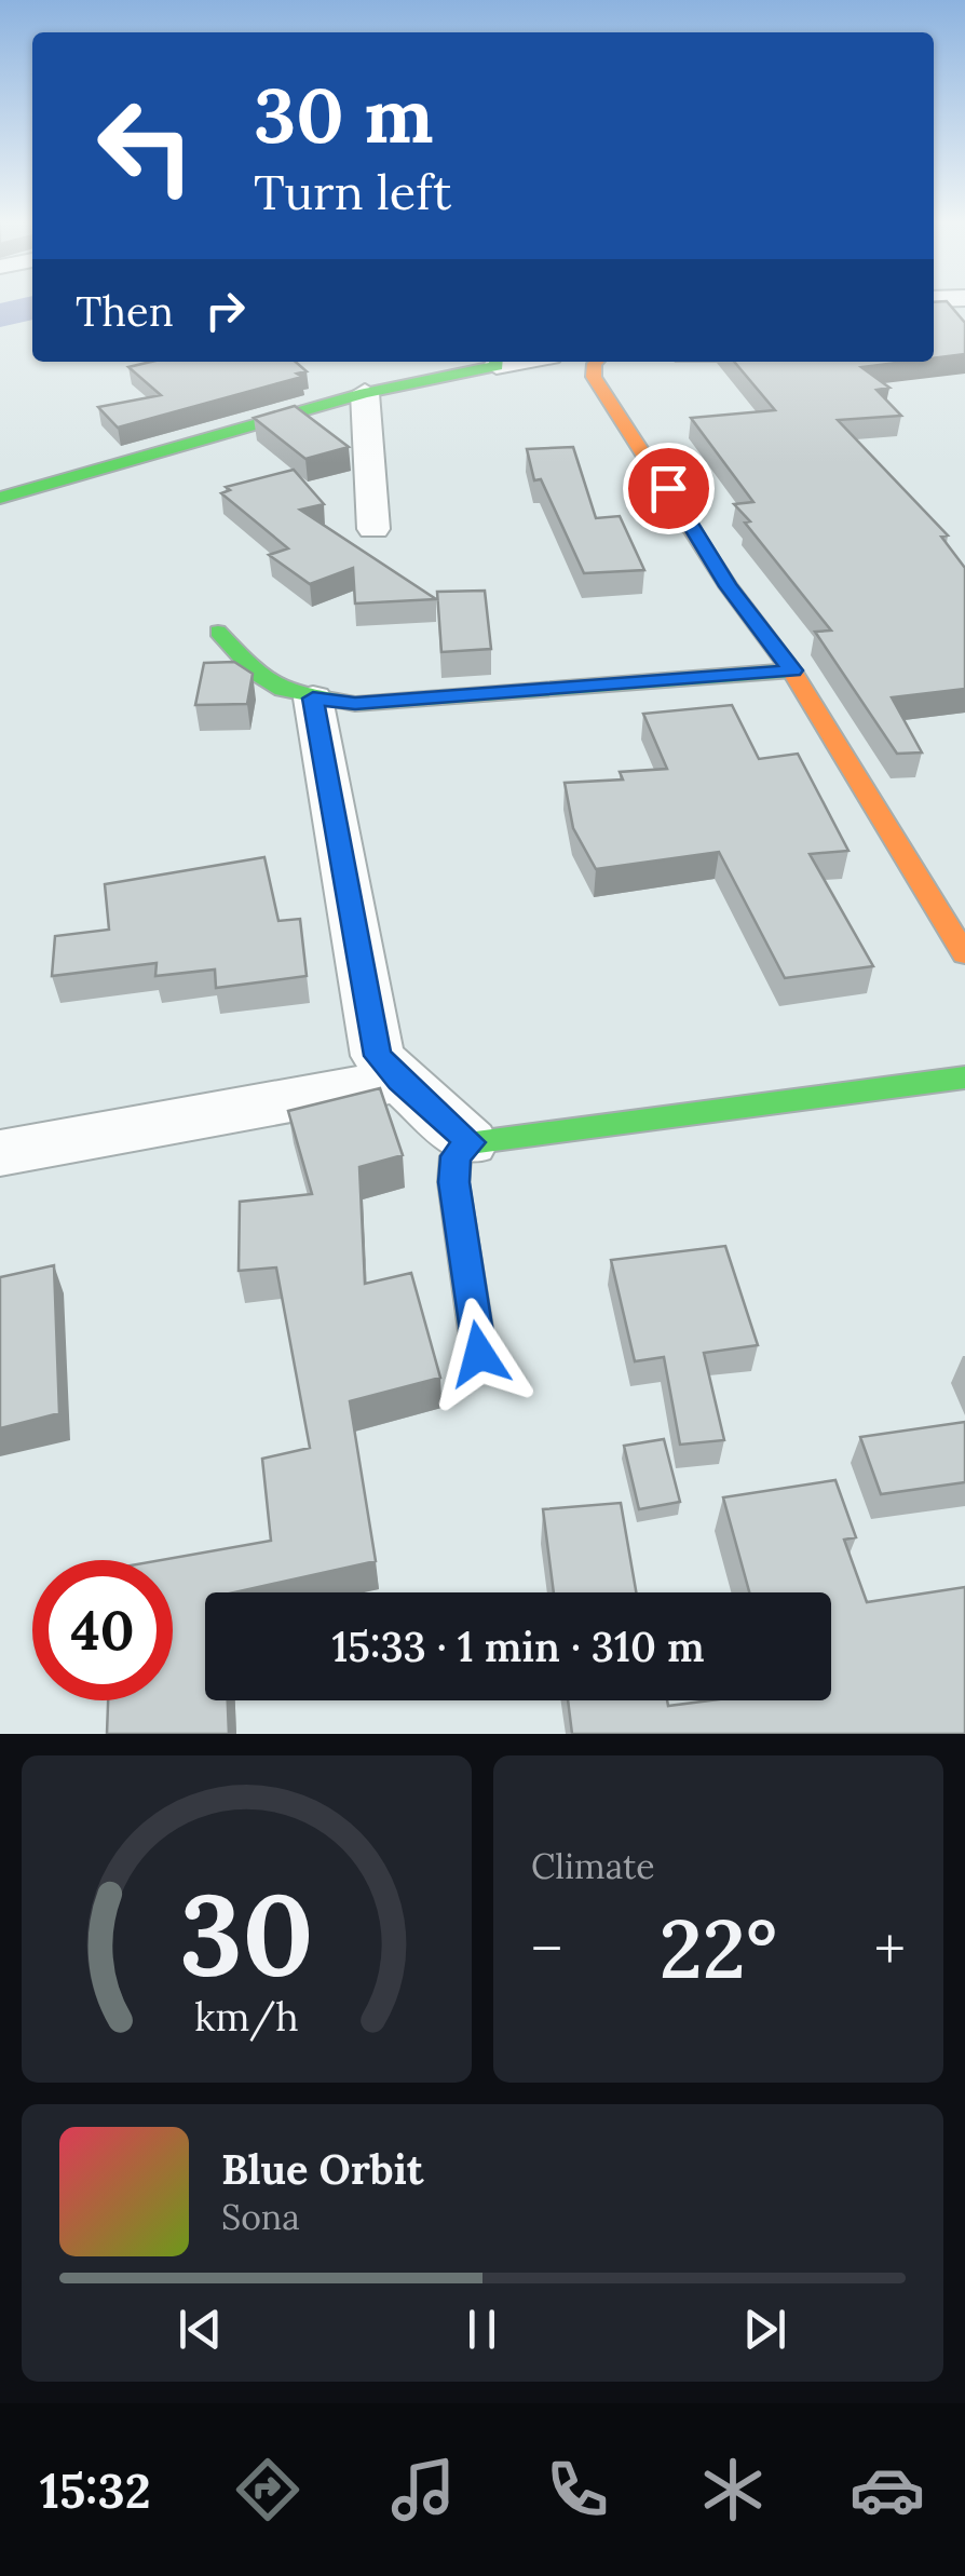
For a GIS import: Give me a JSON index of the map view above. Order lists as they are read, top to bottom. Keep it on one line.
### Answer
{"page":{"turn":["30 m","Turn left"],"then":"Then","limit":"40","trip":"15:33 · 1 min · 310 m","tile":"Climate","heat":["−","22°","+"],"song":["Blue Orbit","Sona"],"tabs":"15:32","gauge":["30","km/h"]}}
